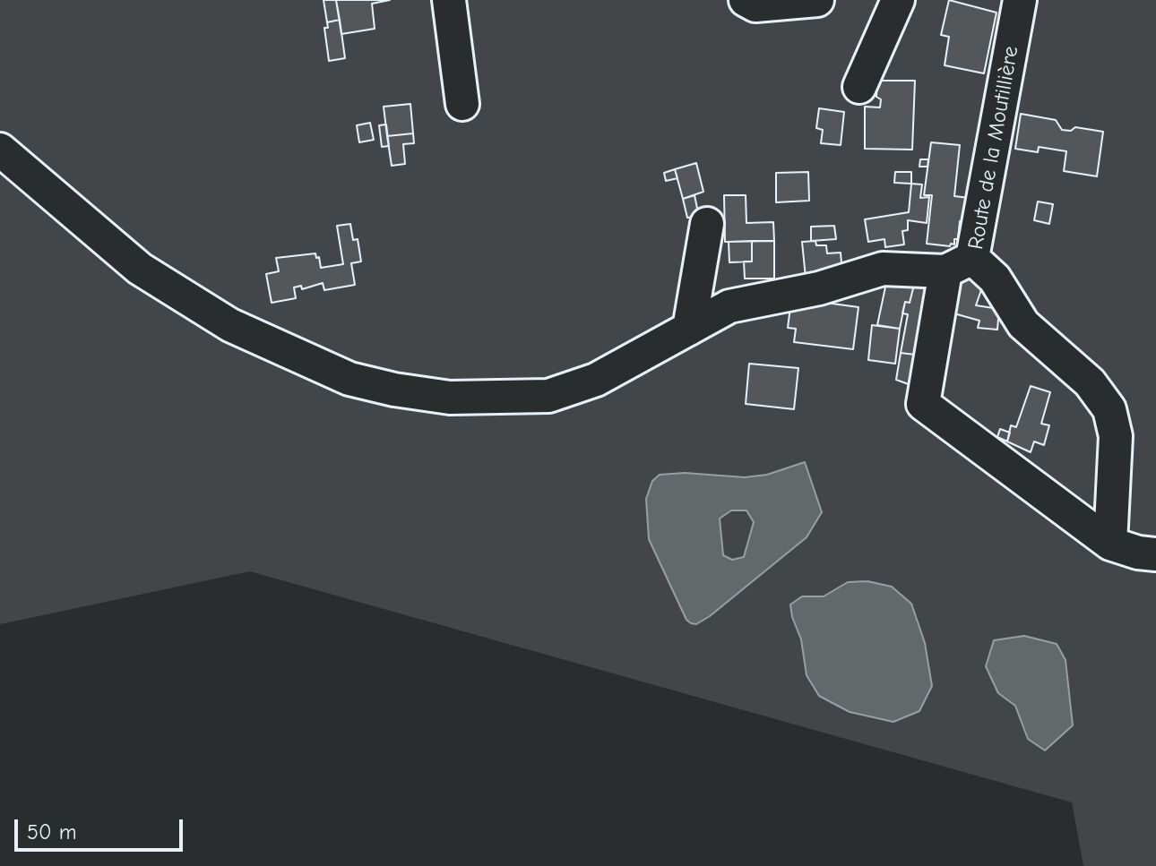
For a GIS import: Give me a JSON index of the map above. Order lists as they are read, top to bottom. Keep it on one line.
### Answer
{"streets":{"street":["Route de la Moutillière"]},"scale_bar":"50 m"}
